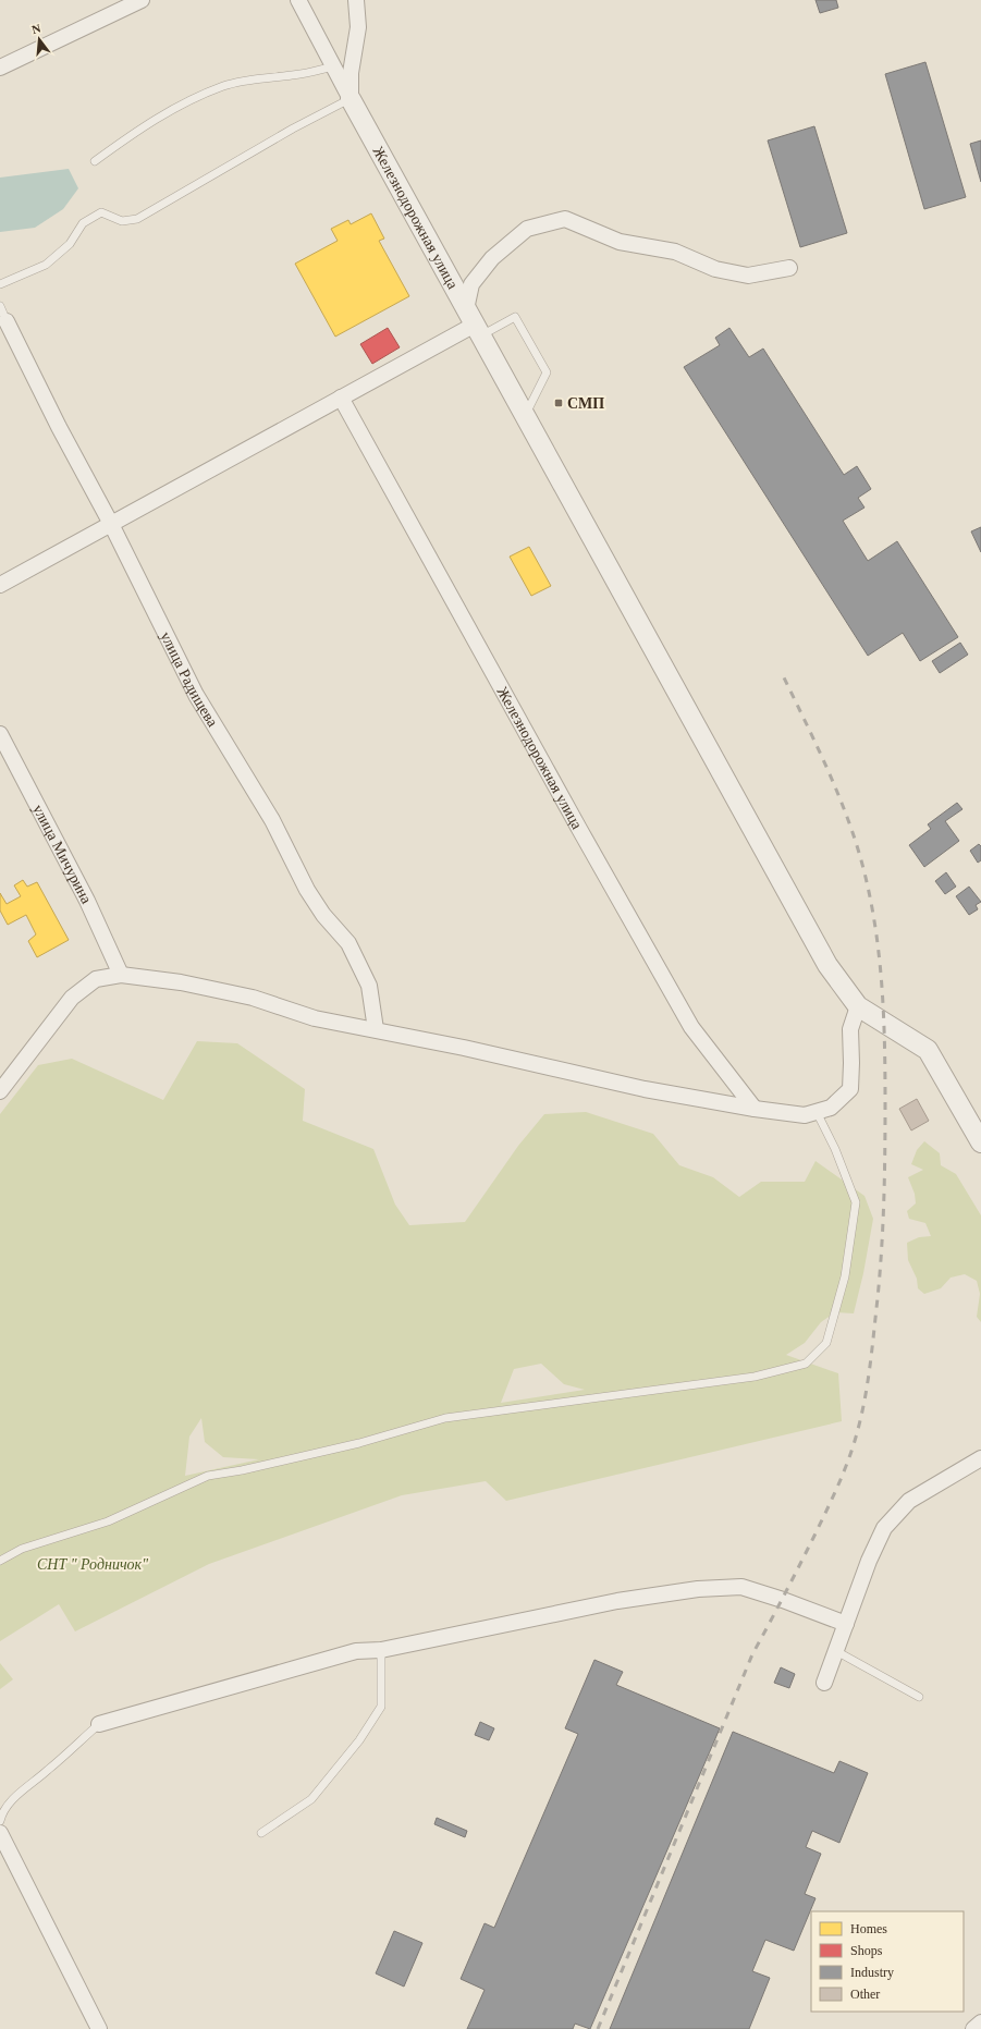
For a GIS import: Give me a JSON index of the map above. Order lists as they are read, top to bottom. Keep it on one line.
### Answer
{"streets":{"street":["Железнодорожная улица","улица Радищева","улица Мичурина"]},"parks":["СНТ \" Родничок\""],"places":{"transit":["СМП"]},"legend":["Homes","Shops","Industry","Other"],"north":"top"}
